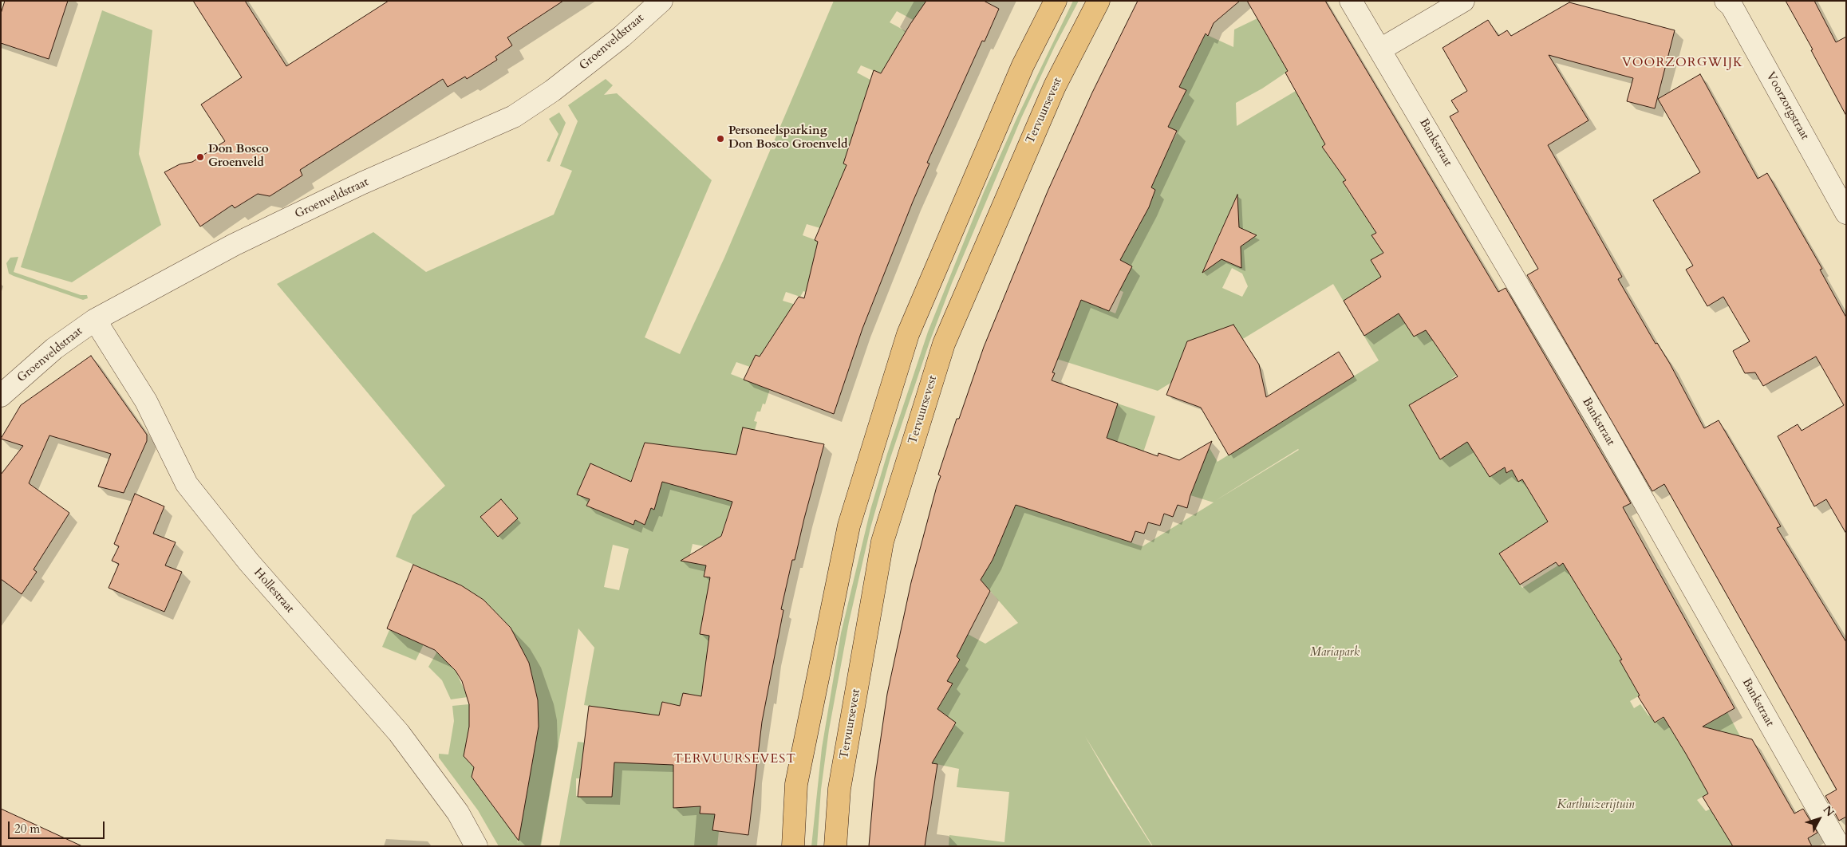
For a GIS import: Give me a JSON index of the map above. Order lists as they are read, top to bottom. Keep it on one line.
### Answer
{"streets":{"main road":["Tervuursevest"],"street":["Groenveldstraat","Voorzorgstraat","Bankstraat","Hollestraat"]},"crossings":[["Groenveldstraat","Hollestraat"]],"districts":["VOORZORGWIJK","TERVUURSEVEST"],"parks":["Mariapark","Karthuizerijtuin"],"places":["Personeelsparking Don Bosco Groenveld","Don Bosco Groenveld"],"scale_bar":"20 m","north":"top right"}
